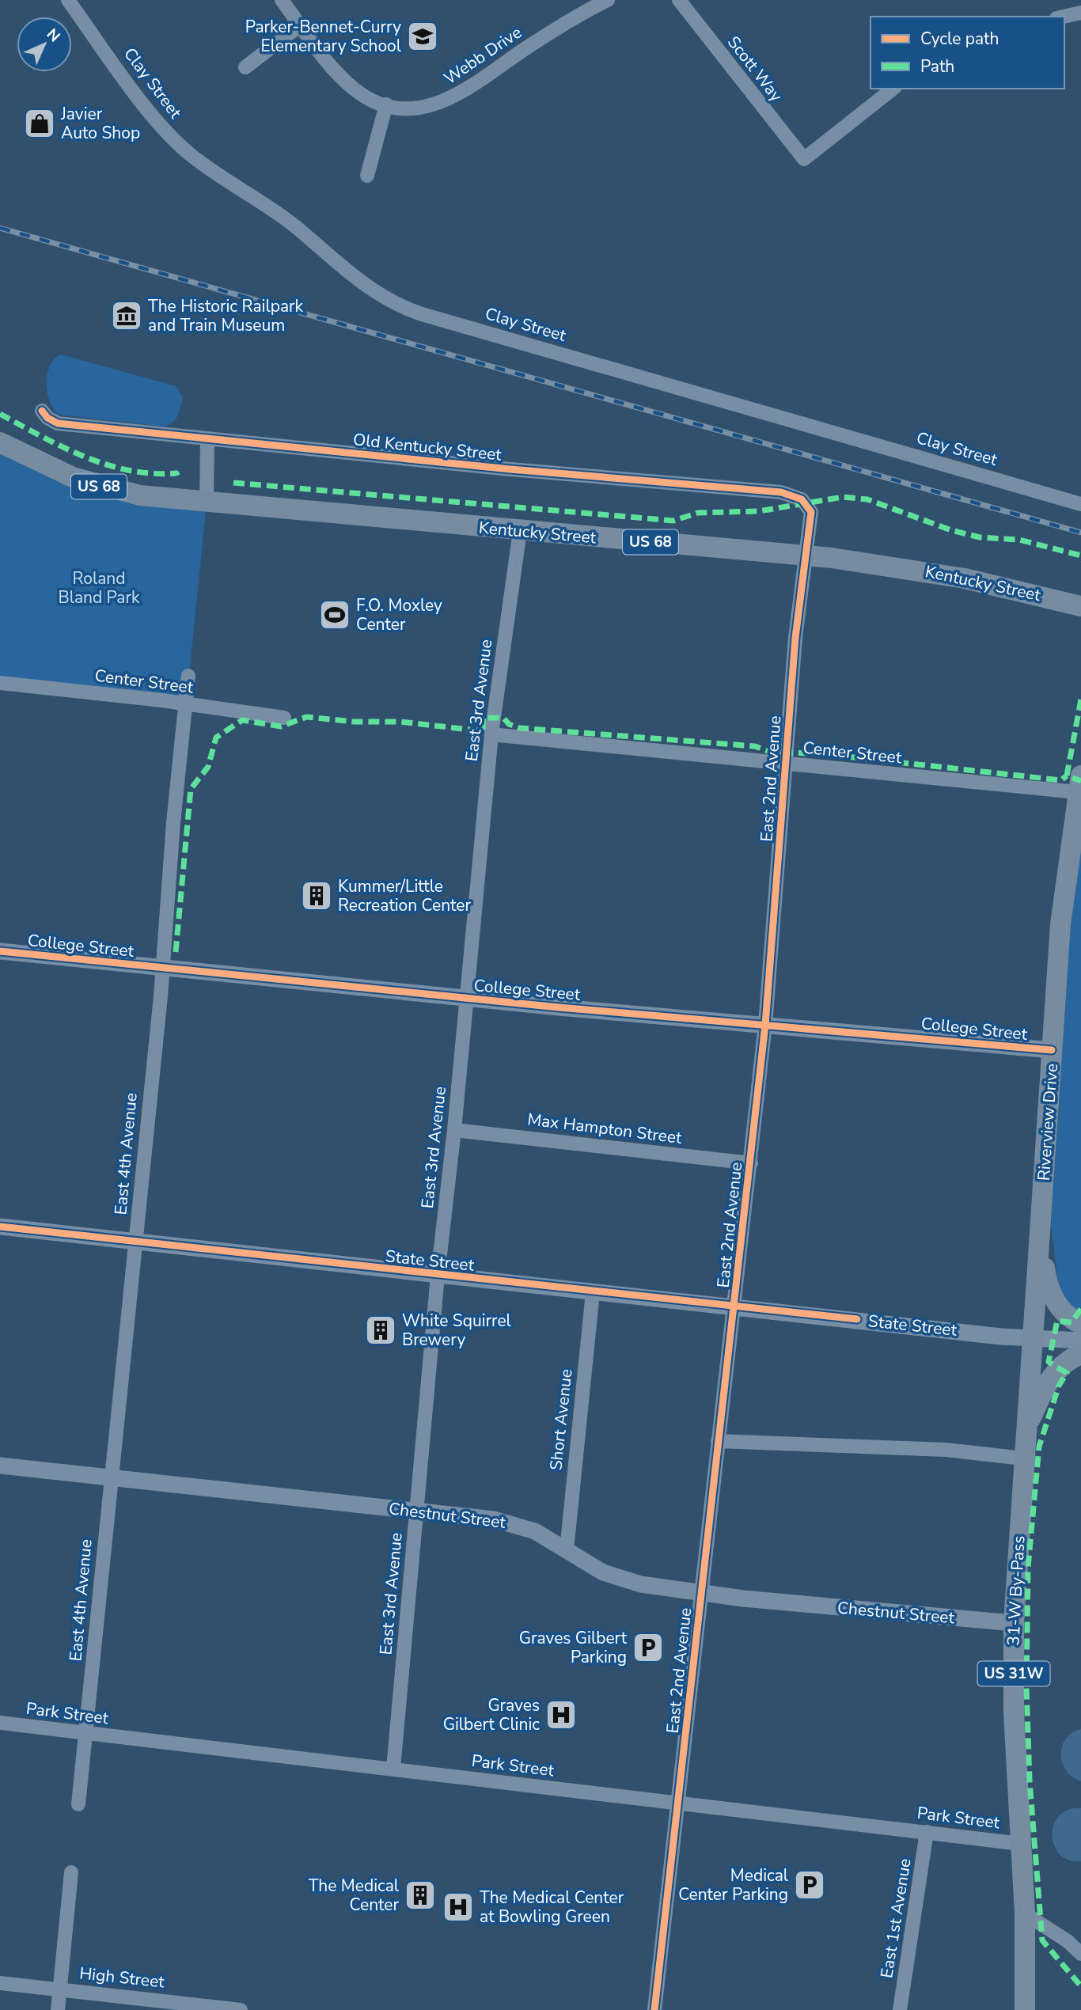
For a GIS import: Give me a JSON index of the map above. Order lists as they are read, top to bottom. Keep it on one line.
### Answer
{"streets":{"main road":["US 68","Kentucky Street","Riverview Drive","31-W By-Pass","US 31W"],"street":["Webb Drive","Scott Way","Clay Street","Old Kentucky Street","Center Street","East 3rd Avenue","East 2nd Avenue","College Street","Max Hampton Street","East 4th Avenue","State Street","Short Avenue","Chestnut Street","Park Street","East 1st Avenue","High Street"]},"crossings":[["Old Kentucky Street","East 2nd Avenue"],["Kentucky Street","East 3rd Avenue"],["Kentucky Street","East 2nd Avenue"],["Center Street","East 3rd Avenue"],["Center Street","East 2nd Avenue"],["Center Street","Riverview Drive"],["Center Street","East 4th Avenue"],["East 3rd Avenue","College Street"],["East 3rd Avenue","Max Hampton Street"],["East 3rd Avenue","State Street"],["East 3rd Avenue","Chestnut Street"],["East 3rd Avenue","Park Street"],["East 2nd Avenue","College Street"],["East 2nd Avenue","Max Hampton Street"],["East 2nd Avenue","State Street"],["East 2nd Avenue","Chestnut Street"],["East 2nd Avenue","Park Street"],["College Street","Riverview Drive"],["College Street","East 4th Avenue"],["Riverview Drive","State Street"],["Riverview Drive","31-W By-Pass"],["East 4th Avenue","State Street"],["East 4th Avenue","Chestnut Street"],["East 4th Avenue","Park Street"],["State Street","Short Avenue"],["State Street","31-W By-Pass"],["Short Avenue","Chestnut Street"],["Chestnut Street","31-W By-Pass"],["31-W By-Pass","Park Street"],["Park Street","East 1st Avenue"]],"parks":["Roland Bland Park"],"places":{"school or university":["Parker-Bennet-Curry Elementary School"],"shop":["Javier Auto Shop"],"museum":["The Historic Railpark and Train Museum"],"sports":["F.O. Moxley Center"],"building":["Kummer/Little Recreation Center","White Squirrel Brewery","The Medical Center"],"parking":["Graves Gilbert Parking","Medical Center Parking"],"hospital":["Graves Gilbert Clinic","The Medical Center at Bowling Green"]},"legend":["Cycle path","Path"],"north":"top right"}
